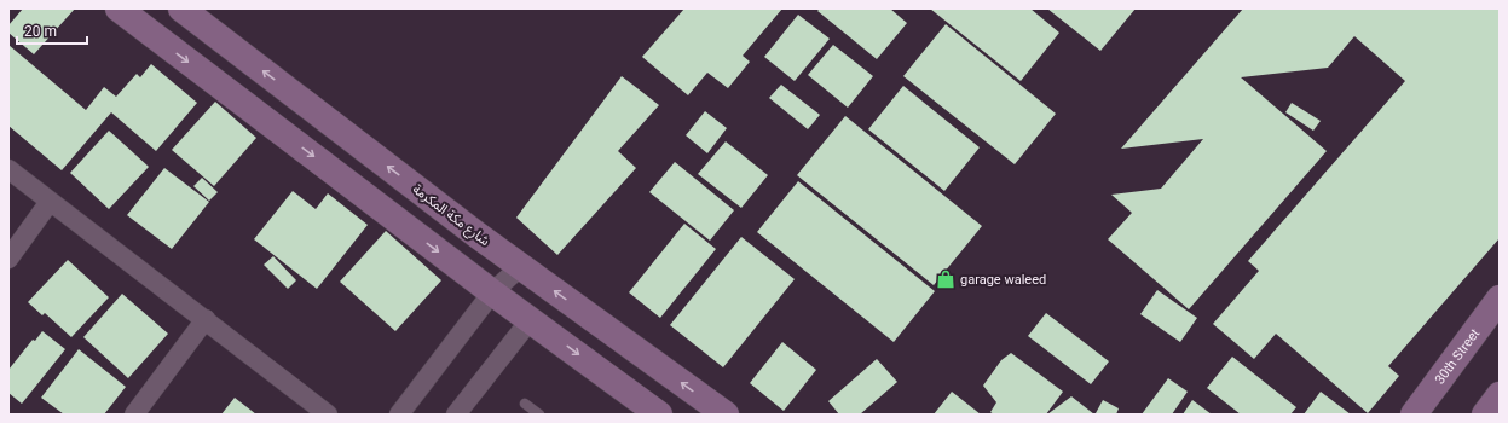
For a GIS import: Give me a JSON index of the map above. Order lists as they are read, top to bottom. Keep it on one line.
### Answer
{"streets":{"main road":["شارع مكة المكرمة","30th Street"]},"places":{"shop":["garage waleed"]},"scale_bar":"20 m"}
